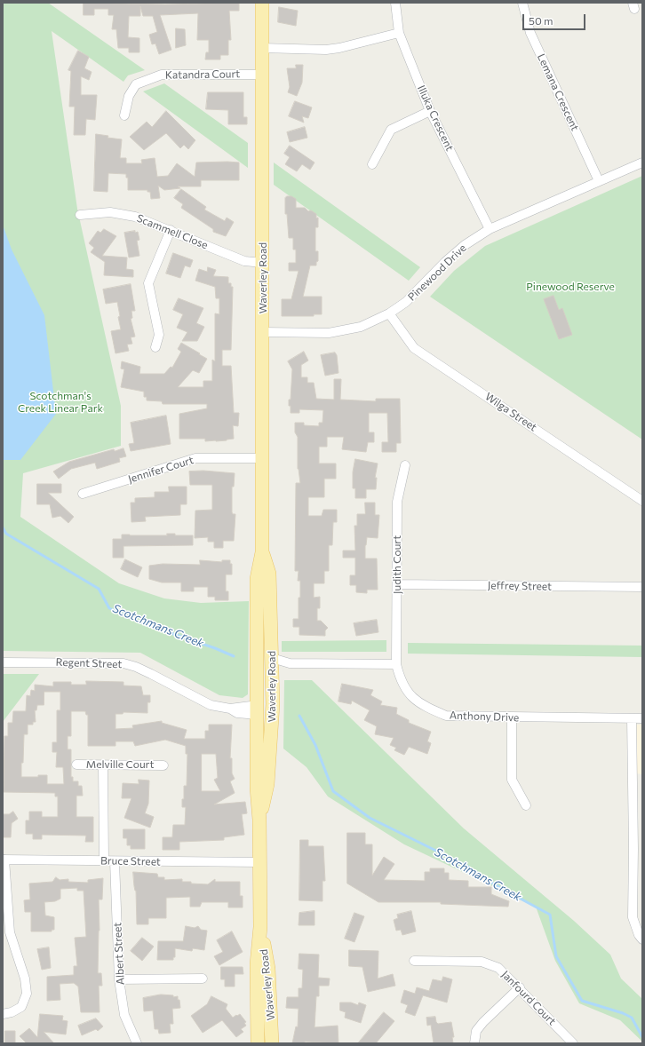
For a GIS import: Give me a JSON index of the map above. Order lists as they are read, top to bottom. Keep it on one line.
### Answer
{"streets":{"main road":["Waverley Road"],"street":["Katandra Court","Lemana Crescent","Illuka Crescent","Scammell Close","Pinewood Drive","Wilga Street","Jennifer Court","Judith Court","Jeffrey Street","Regent Street","Anthony Drive","Melville Court","Bruce Street","Albert Street","Janfourd Court"]},"crossings":[["Katandra Court","Waverley Road"],["Lemana Crescent","Pinewood Drive"],["Illuka Crescent","Pinewood Drive"],["Scammell Close","Waverley Road"],["Pinewood Drive","Waverley Road"],["Pinewood Drive","Wilga Street"],["Waverley Road","Jennifer Court"],["Waverley Road","Regent Street"],["Waverley Road","Bruce Street"],["Judith Court","Jeffrey Street"],["Judith Court","Anthony Drive"],["Bruce Street","Albert Street"]],"water":["Scotchmans Creek"],"parks":["Pinewood Reserve","Scotchman's Creek Linear Park"],"scale_bar":"50 m"}
